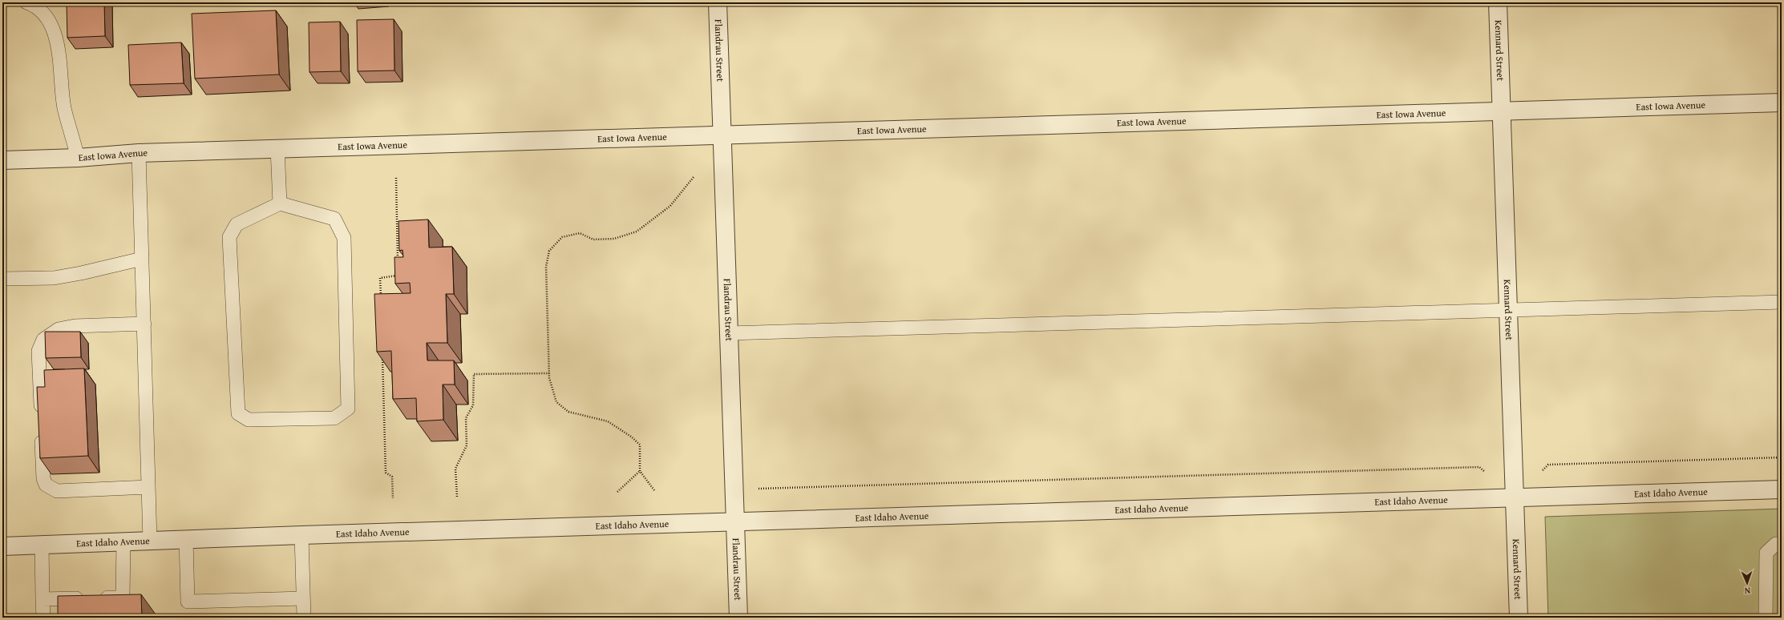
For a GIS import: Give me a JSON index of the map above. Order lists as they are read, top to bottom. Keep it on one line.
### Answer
{"streets":{"street":["Flandrau Street","Kennard Street","East Iowa Avenue","East Idaho Avenue"]},"crossings":[["Flandrau Street","East Iowa Avenue"],["Flandrau Street","East Idaho Avenue"],["Kennard Street","East Iowa Avenue"],["Kennard Street","East Idaho Avenue"]],"north":"bottom"}
